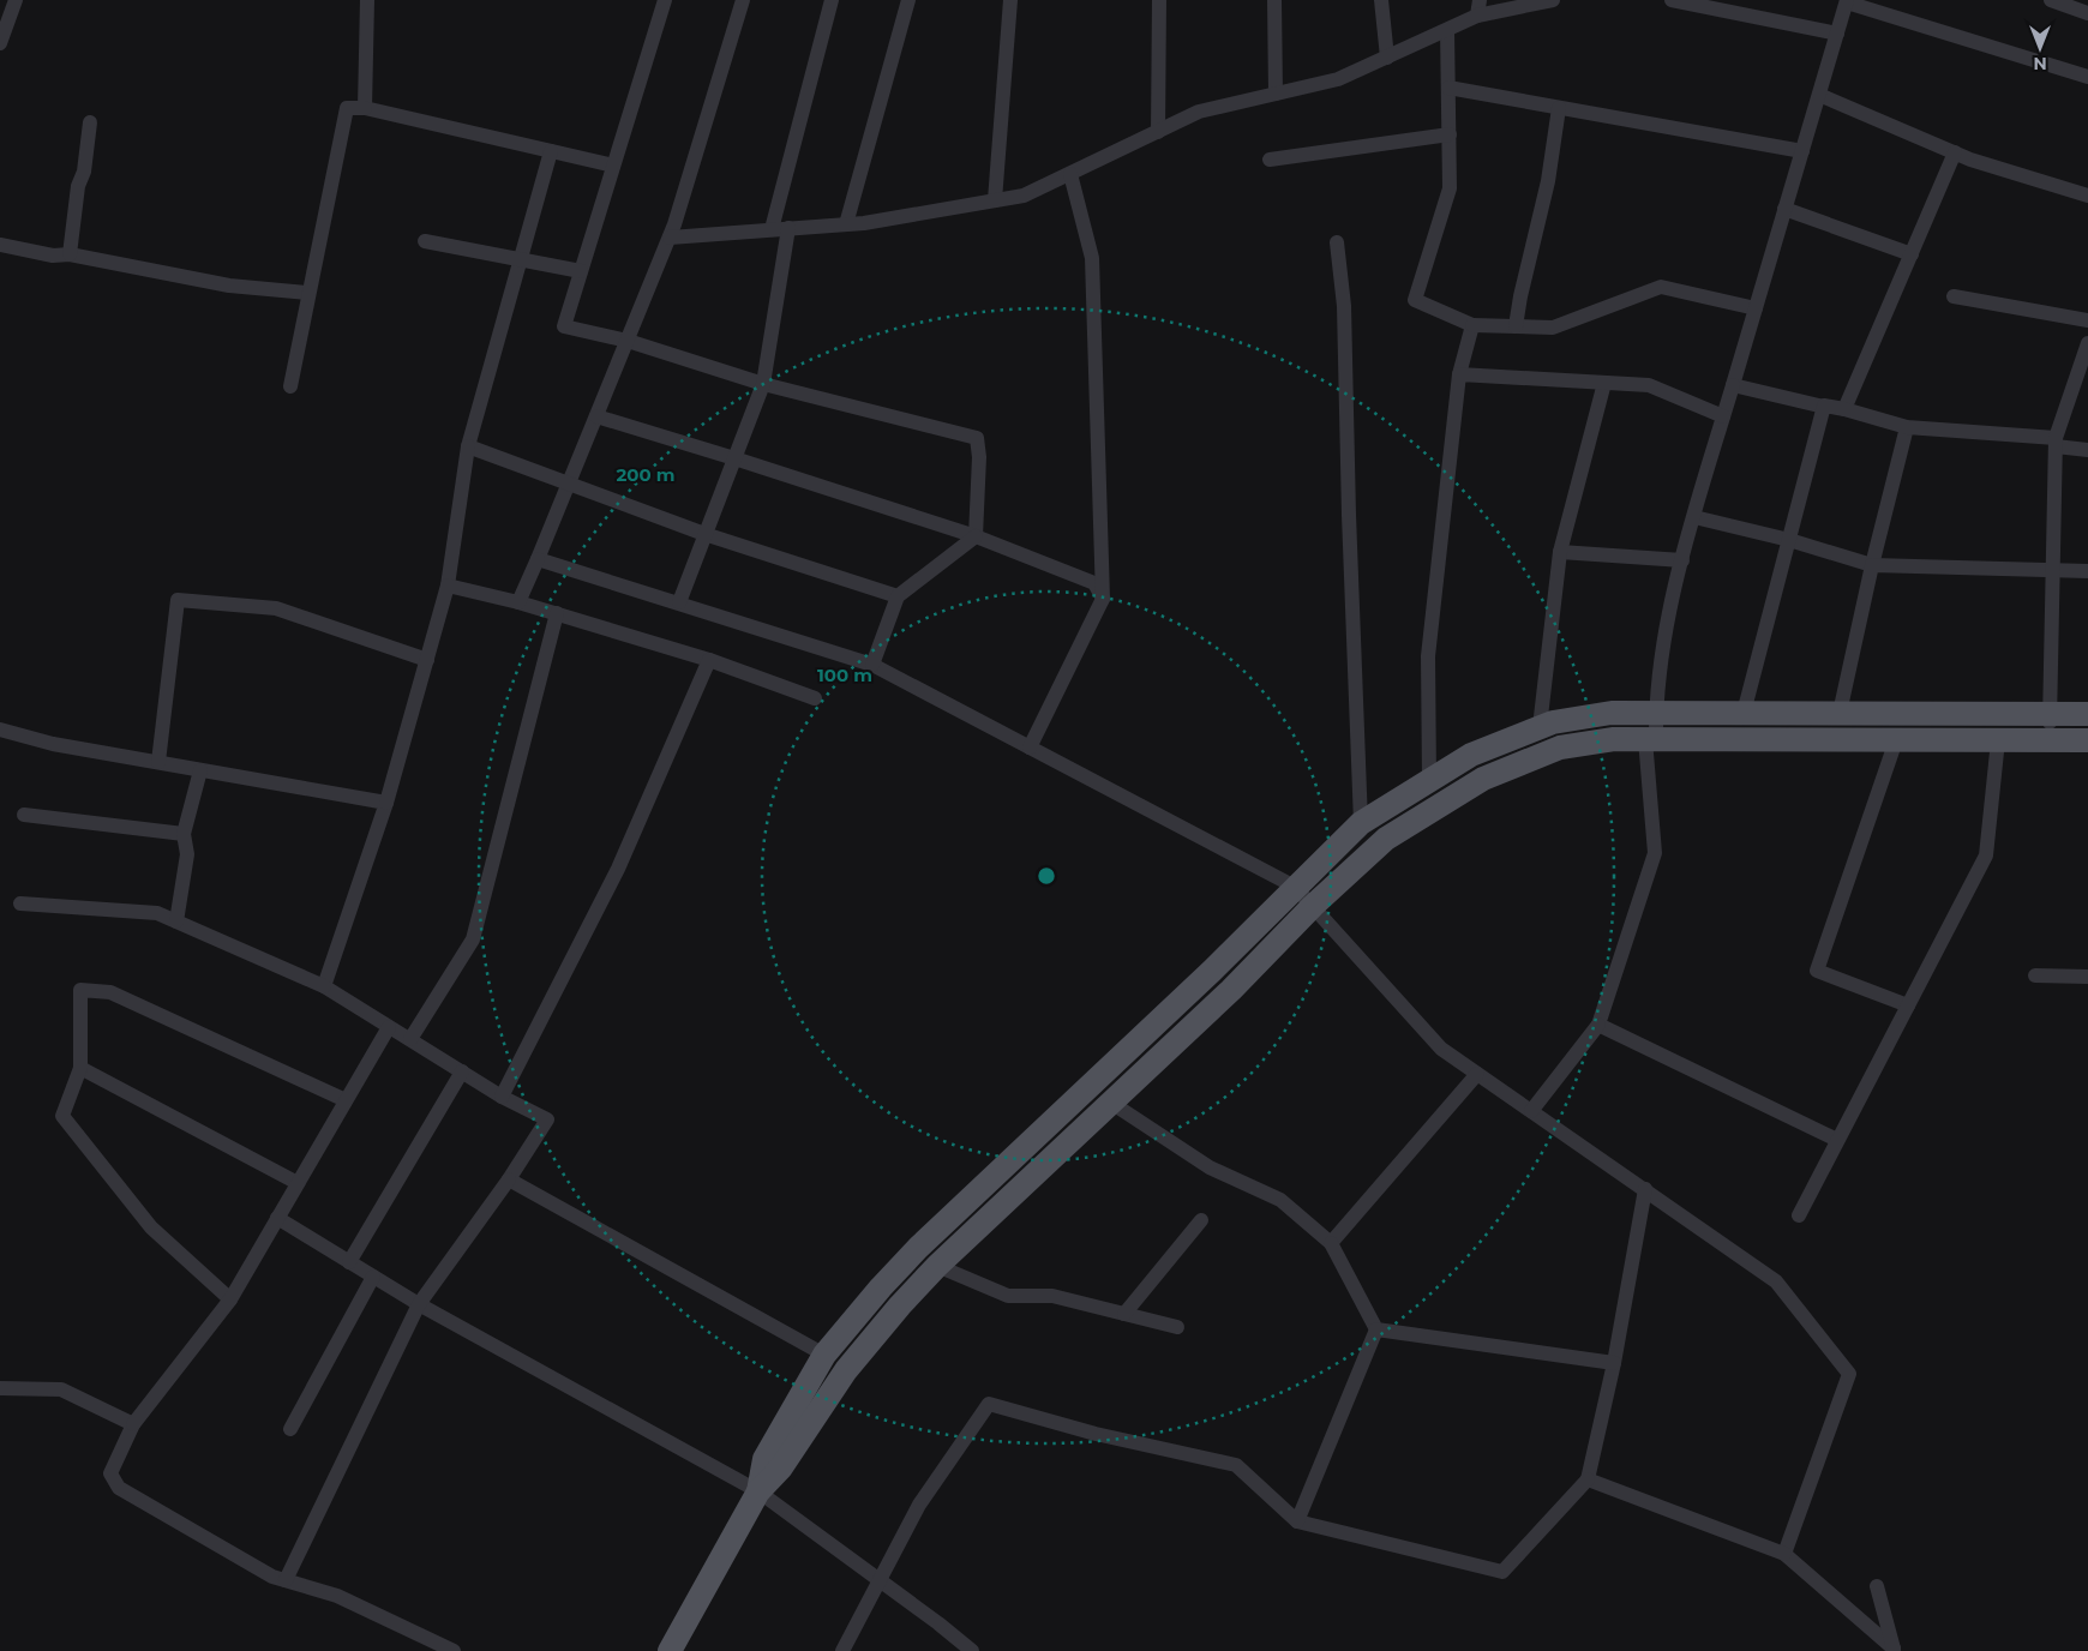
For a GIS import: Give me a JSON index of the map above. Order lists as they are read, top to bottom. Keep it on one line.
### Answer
{"north":"bottom","rings":["200 m","100 m"]}
